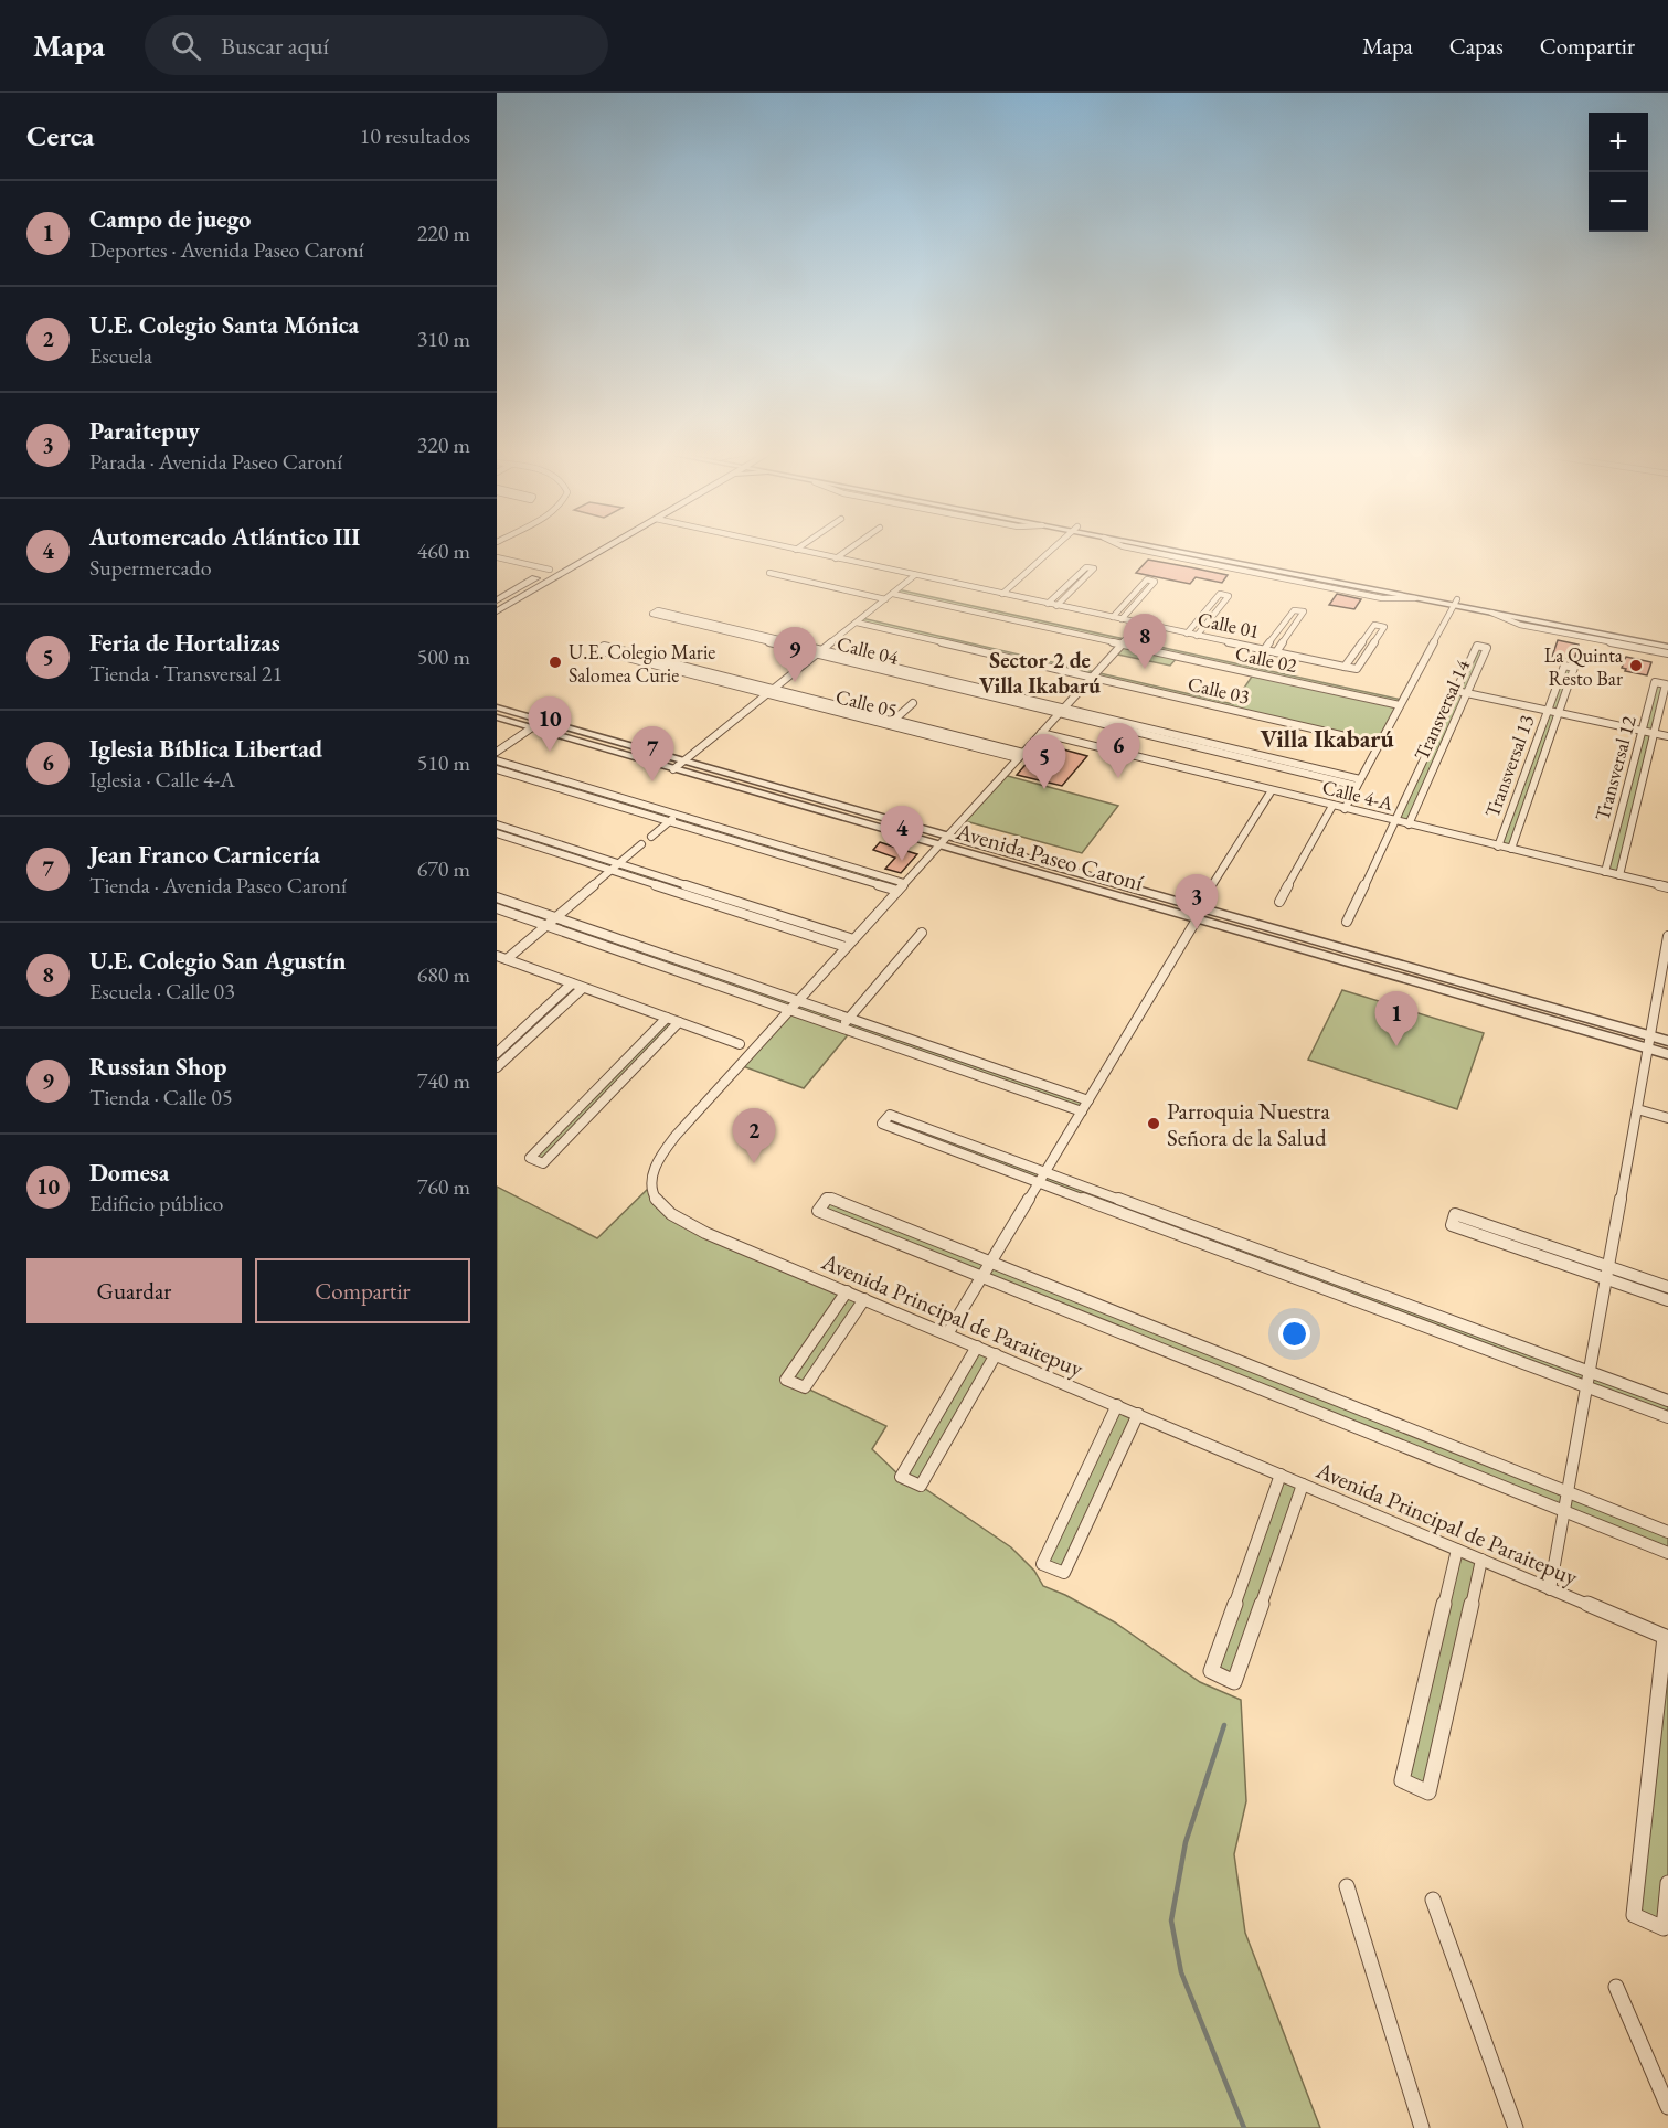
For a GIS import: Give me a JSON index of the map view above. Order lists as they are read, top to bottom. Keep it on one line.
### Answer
{"streets":{"street":["Calle 01","Calle 04","Calle 02","Calle 03","Calle 05","Transversal 14","Transversal 13","Transversal 12","Calle 4-A","Avenida Paseo Caroní","Avenida Principal de Paraitepuy"]},"crossings":[["Calle 01","Avenida Principal de Paraitepuy"],["Calle 04","Avenida Principal de Paraitepuy"],["Calle 02","Avenida Principal de Paraitepuy"],["Calle 03","Avenida Principal de Paraitepuy"],["Calle 05","Avenida Principal de Paraitepuy"],["Transversal 14","Calle 4-A"],["Transversal 13","Calle 4-A"],["Transversal 12","Calle 4-A"],["Calle 4-A","Avenida Principal de Paraitepuy"],["Avenida Paseo Caroní","Avenida Principal de Paraitepuy"]],"districts":["Sector 2 de Villa Ikabarú","Villa Ikabarú"],"places":["U.E. Colegio Marie Salomea Curie","La Quinta Resto Bar","Parroquia Nuestra Señora de la Salud"],"page":{"header":"Mapa","search":"Buscar aquí","nav":["Mapa","Capas","Compartir"],"heading":["Cerca","10 resultados"],"map_buttons":["+","−"],"list":[{"mark":"1","name":"Campo de juego","note":"Deportes · Avenida Paseo Caroní","value":"220 m"},{"mark":"2","name":"U.E. Colegio Santa Mónica","note":"Escuela","value":"310 m"},{"mark":"3","name":"Paraitepuy","note":"Parada · Avenida Paseo Caroní","value":"320 m"},{"mark":"4","name":"Automercado Atlántico III","note":"Supermercado","value":"460 m"},{"mark":"5","name":"Feria de Hortalizas","note":"Tienda · Transversal 21","value":"500 m"},{"mark":"6","name":"Iglesia Bíblica Libertad","note":"Iglesia · Calle 4-A","value":"510 m"},{"mark":"7","name":"Jean Franco Carnicería","note":"Tienda · Avenida Paseo Caroní","value":"670 m"},{"mark":"8","name":"U.E. Colegio San Agustín","note":"Escuela · Calle 03","value":"680 m"},{"mark":"9","name":"Russian Shop","note":"Tienda · Calle 05","value":"740 m"},{"mark":"10","name":"Domesa","note":"Edificio público","value":"760 m"}],"pins":["8","9","10","6","7","5","4","3","1","2"],"buttons":["Guardar","Compartir"]}}
